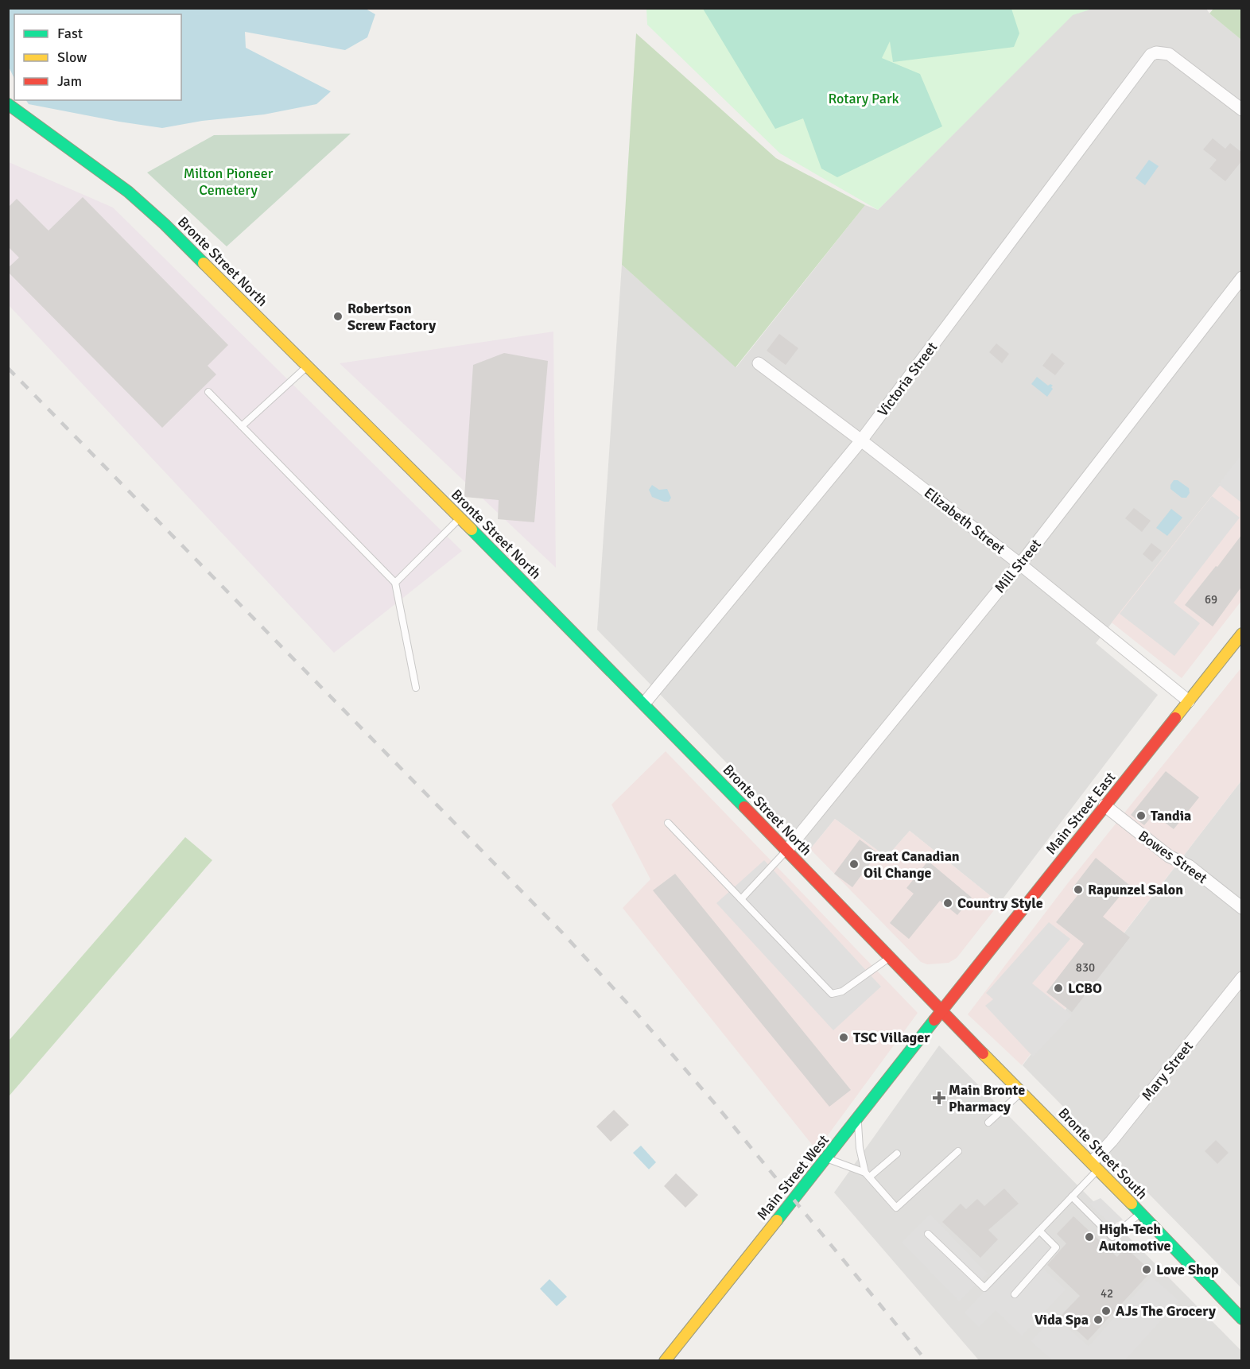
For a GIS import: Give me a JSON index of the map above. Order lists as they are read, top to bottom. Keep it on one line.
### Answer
{"streets":{"main road":["Bronte Street North","Main Street East","Bronte Street South","Main Street West"],"street":["Victoria Street","Elizabeth Street","Mill Street","Bowes Street","Mary Street"]},"crossings":[["Bronte Street North","Victoria Street"],["Bronte Street North","Mill Street"],["Bronte Street North","Main Street East"],["Bronte Street North","Bronte Street South"],["Bronte Street North","Main Street West"],["Victoria Street","Elizabeth Street"],["Elizabeth Street","Mill Street"],["Elizabeth Street","Main Street East"],["Main Street East","Bowes Street"],["Main Street East","Bronte Street South"],["Main Street East","Main Street West"],["Mary Street","Bronte Street South"],["Bronte Street South","Main Street West"]],"parks":["Rotary Park","Milton Pioneer Cemetery"],"places":{"other":["Robertson Screw Factory","Tandia","Great Canadian Oil Change","Rapunzel Salon","Country Style","LCBO","TSC Villager","High-Tech Automotive","Love Shop","AJs The Grocery","Vida Spa"],"health":["Main Bronte Pharmacy"]},"house_numbers":["69","830","42"],"legend":["Fast","Slow","Jam"]}
